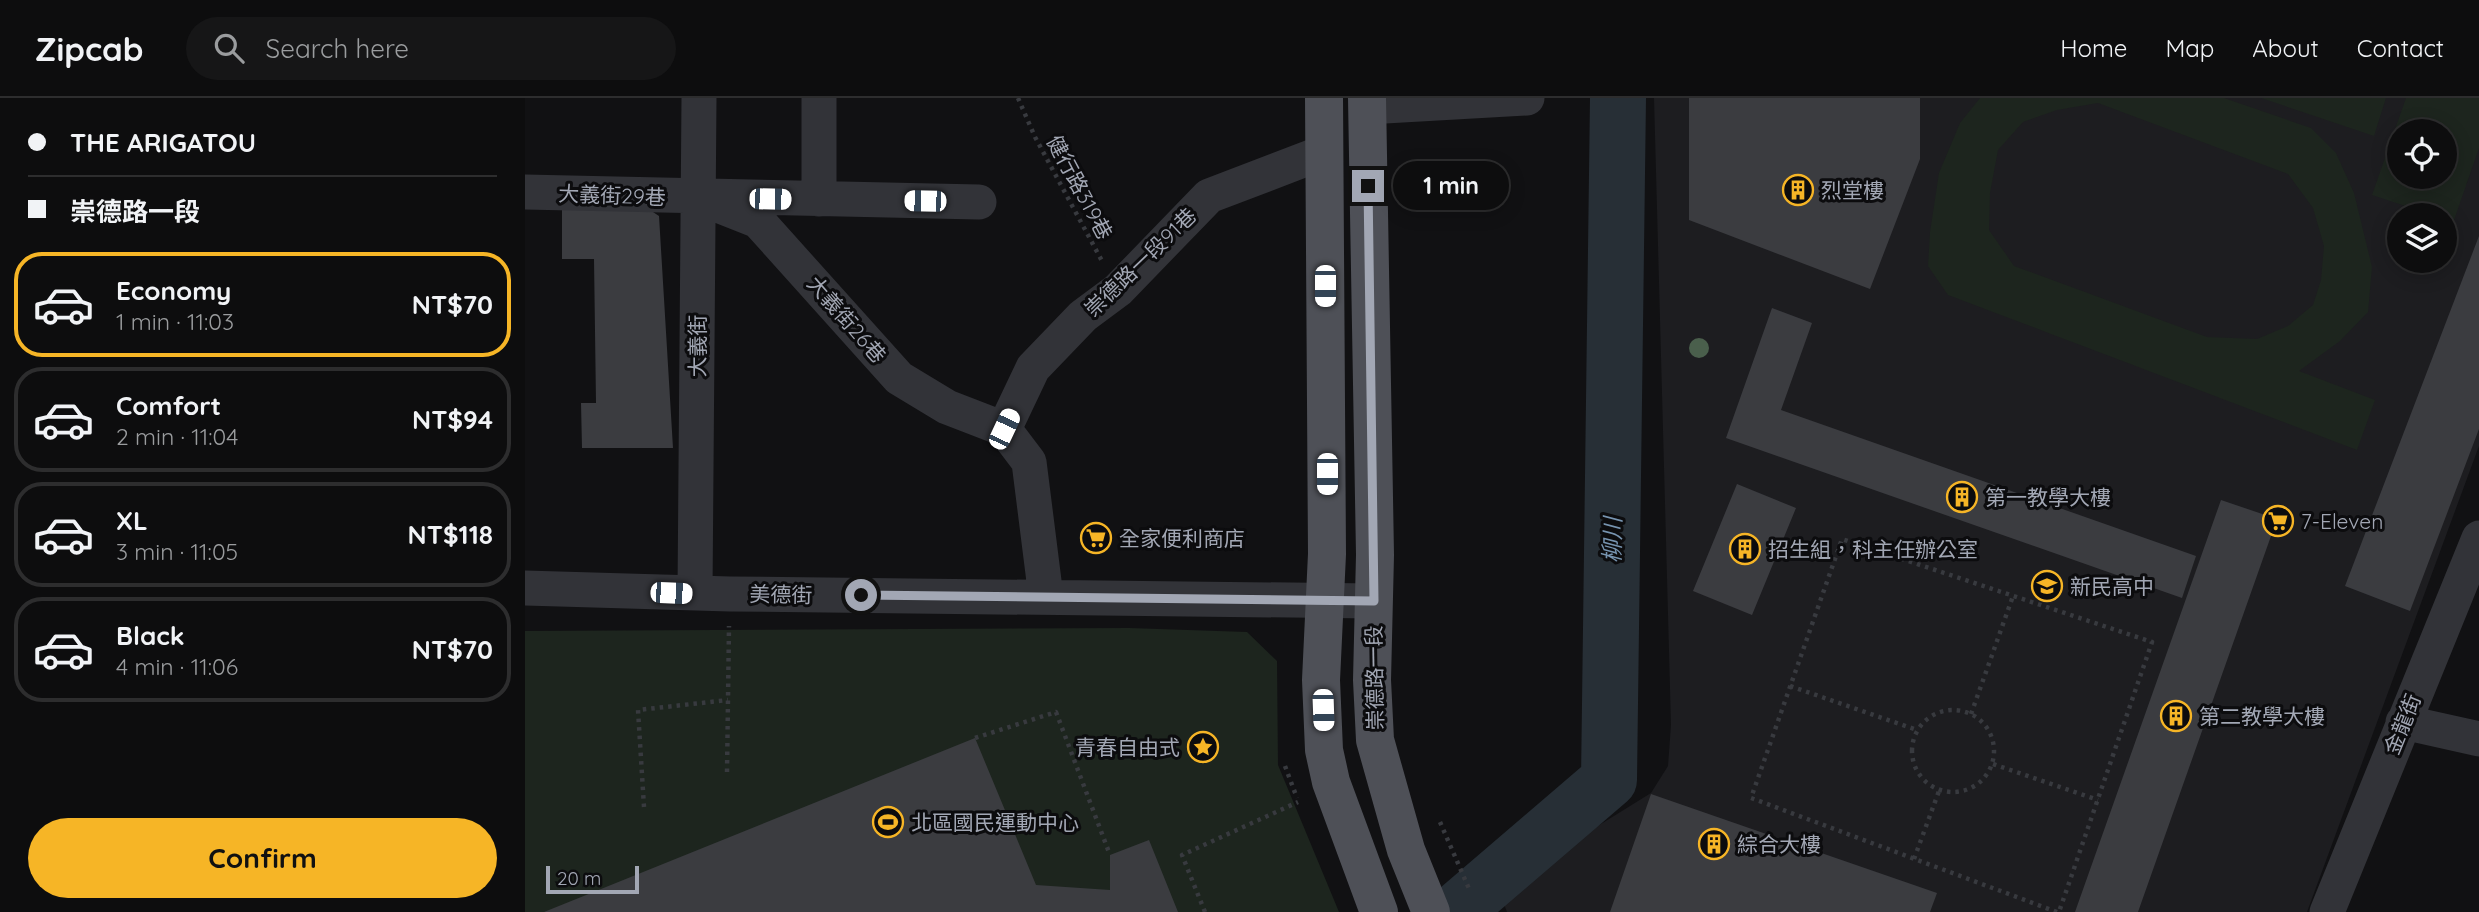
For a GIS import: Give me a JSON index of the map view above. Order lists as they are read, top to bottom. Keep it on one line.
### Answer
{"streets":{"main road":["崇德路一段"],"street":["大義街29巷","崇德路一段91巷","大義街26巷","大義街","美德街","金龍街"],"path":["健行路319巷"]},"crossings":[["健行路319巷","崇德路一段91巷"],["大義街29巷","大義街26巷"],["大義街29巷","大義街"],["崇德路一段91巷","大義街26巷"],["大義街26巷","大義街"],["大義街","美德街"],["美德街","崇德路一段"]],"water":["柳川"],"places":{"building":["烈堂樓","第一教學大樓","招生組，科主任辦公室","第二教學大樓","綜合大樓"],"supermarket":["7-Eleven","全家便利商店"],"school or university":["新民高中"],"place":["青春自由式"],"sports":["北區國民運動中心"]},"scale_bar":"20 m","page":{"header":"Zipcab","search":"Search here","nav":["Home","Map","About","Contact"],"banner":["THE ARIGATOU","崇德路一段"],"bubble":"1 min","list":[{"name":"Economy","note":"1 min · 11:03","value":"NT$70"},{"name":"Comfort","note":"2 min · 11:04","value":"NT$94"},{"name":"XL","note":"3 min · 11:05","value":"NT$118"},{"name":"Black","note":"4 min · 11:06","value":"NT$70"}],"buttons":"Confirm","scale":"20 m"}}
